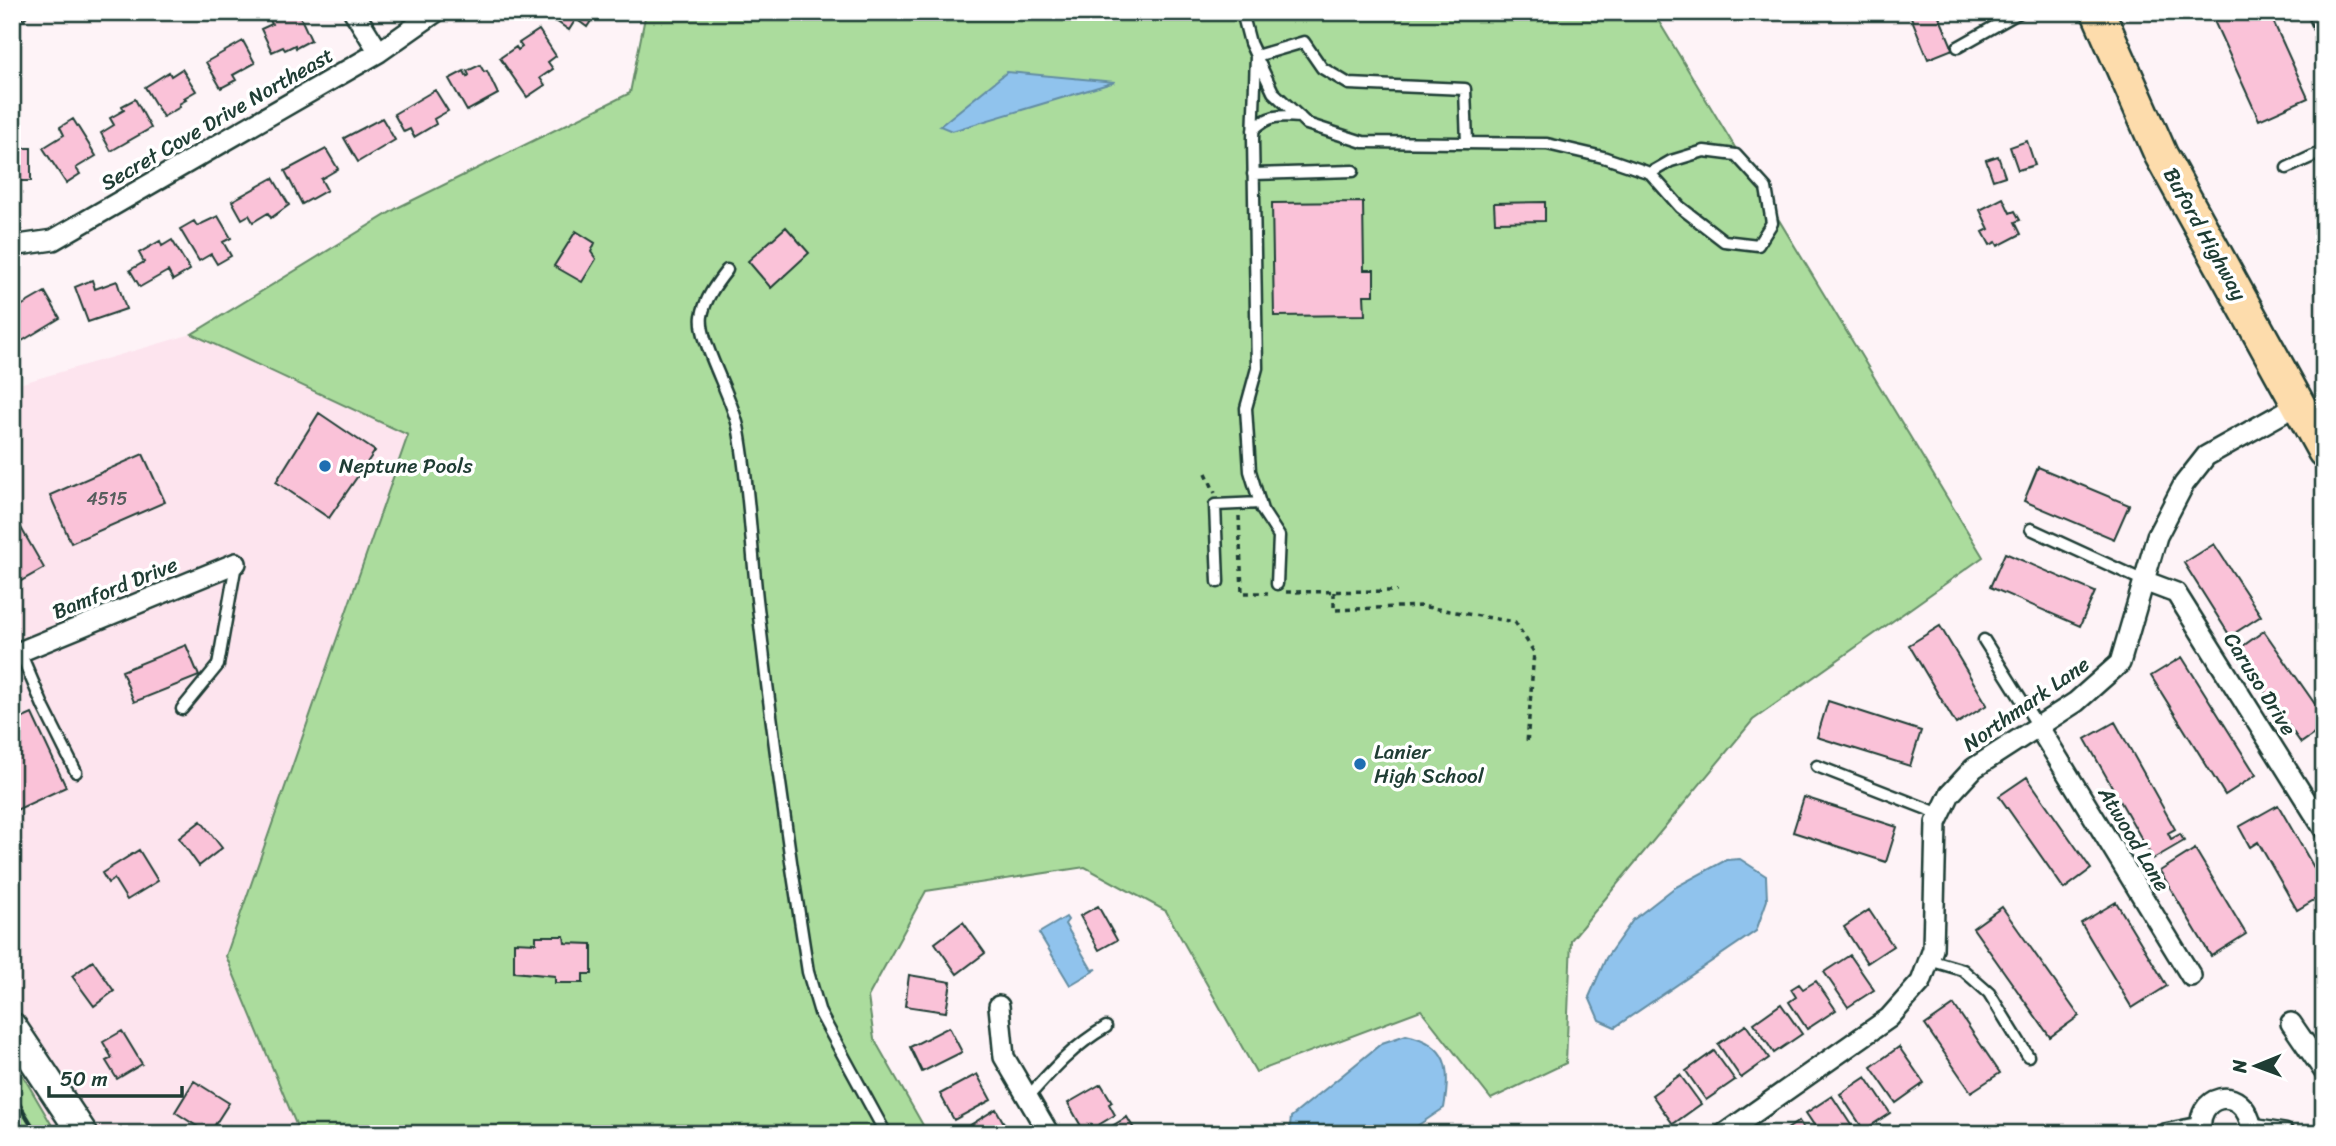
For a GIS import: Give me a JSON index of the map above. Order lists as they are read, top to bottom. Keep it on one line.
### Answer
{"streets":{"main road":["Buford Highway"],"street":["Secret Cove Drive Northeast","Bamford Drive","Caruso Drive","Northmark Lane","Atwood Lane"]},"crossings":[["Buford Highway","Northmark Lane"],["Caruso Drive","Northmark Lane"],["Northmark Lane","Atwood Lane"]],"places":["Neptune Pools","Lanier High School"],"house_numbers":["4515"],"scale_bar":"50 m","north":"left"}
